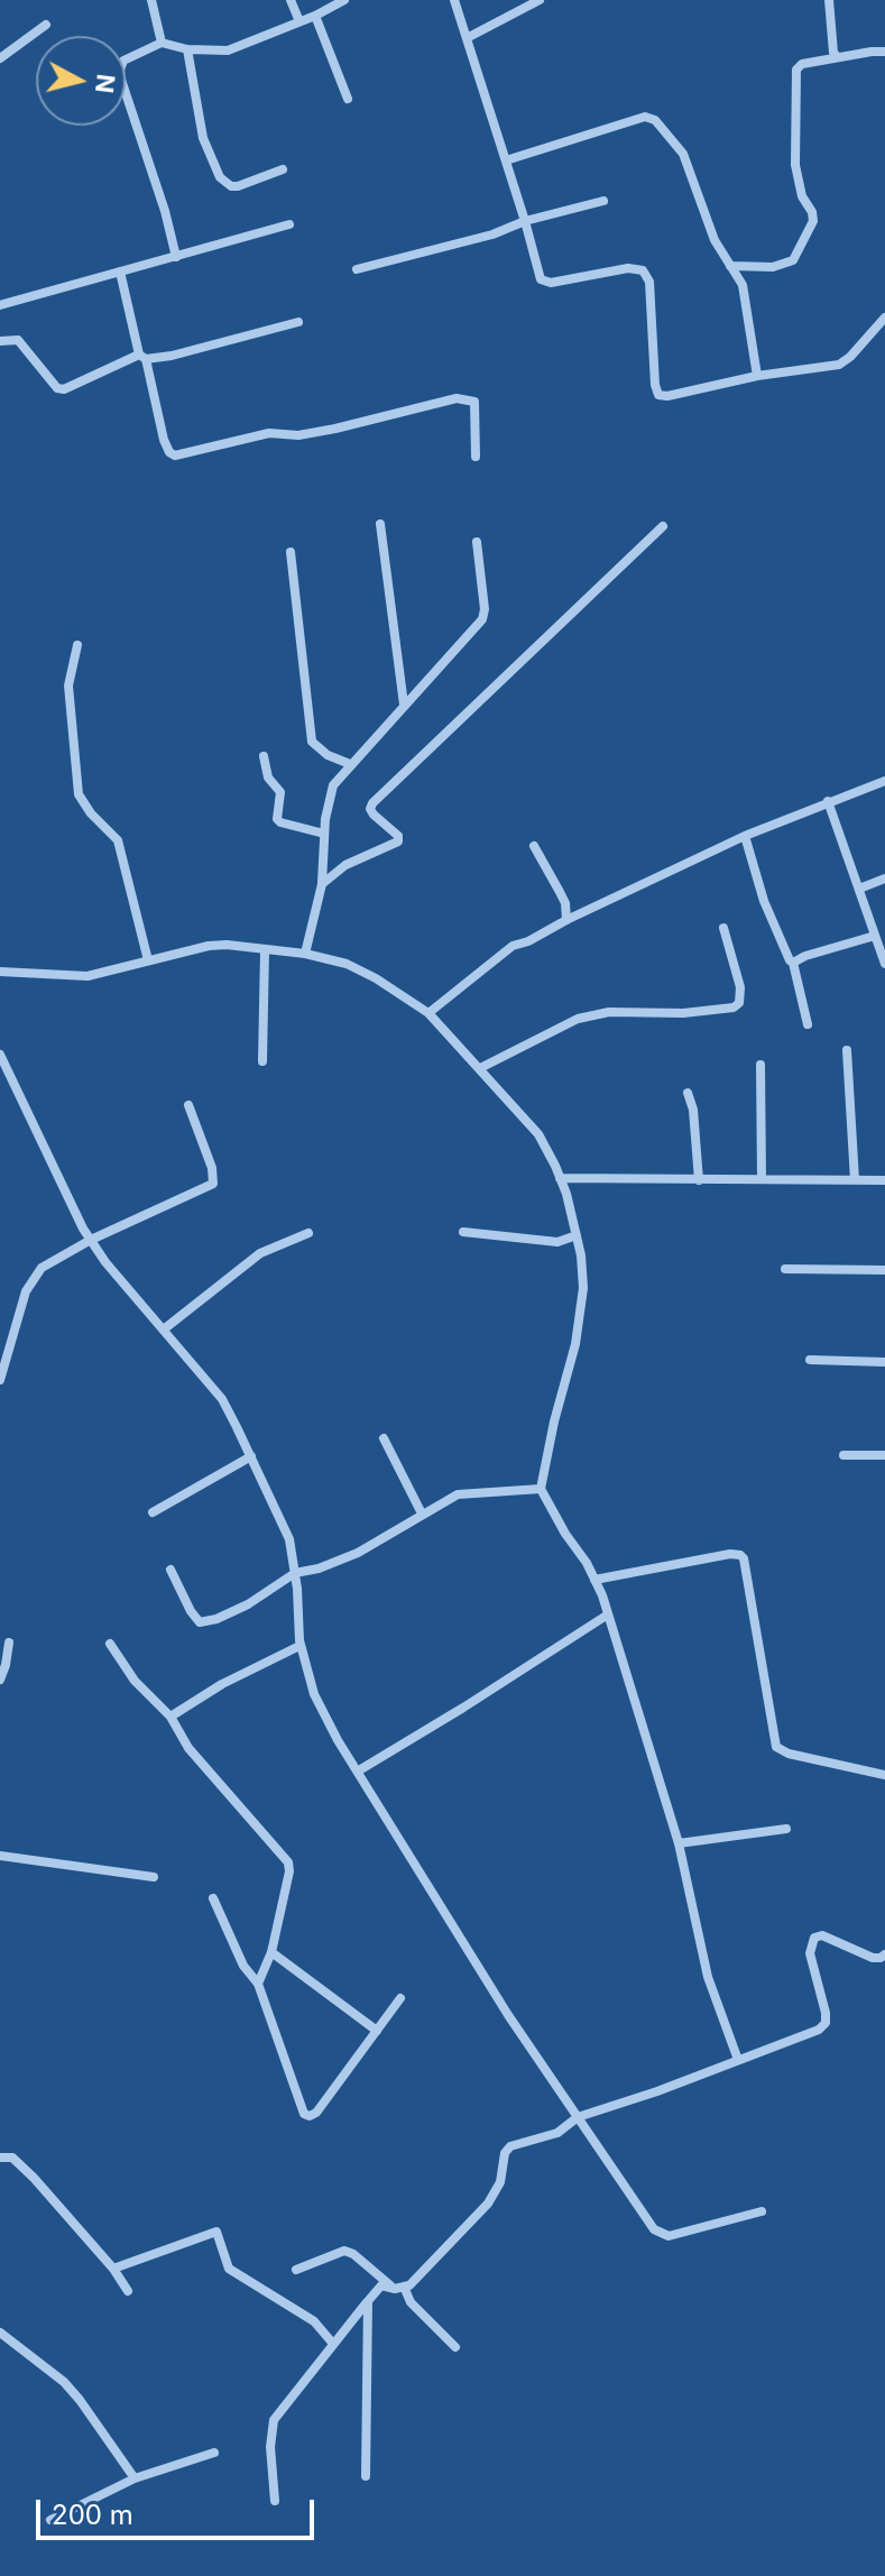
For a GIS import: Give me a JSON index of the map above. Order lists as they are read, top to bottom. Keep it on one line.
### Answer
{"scale_bar":"200 m","north":"right"}
